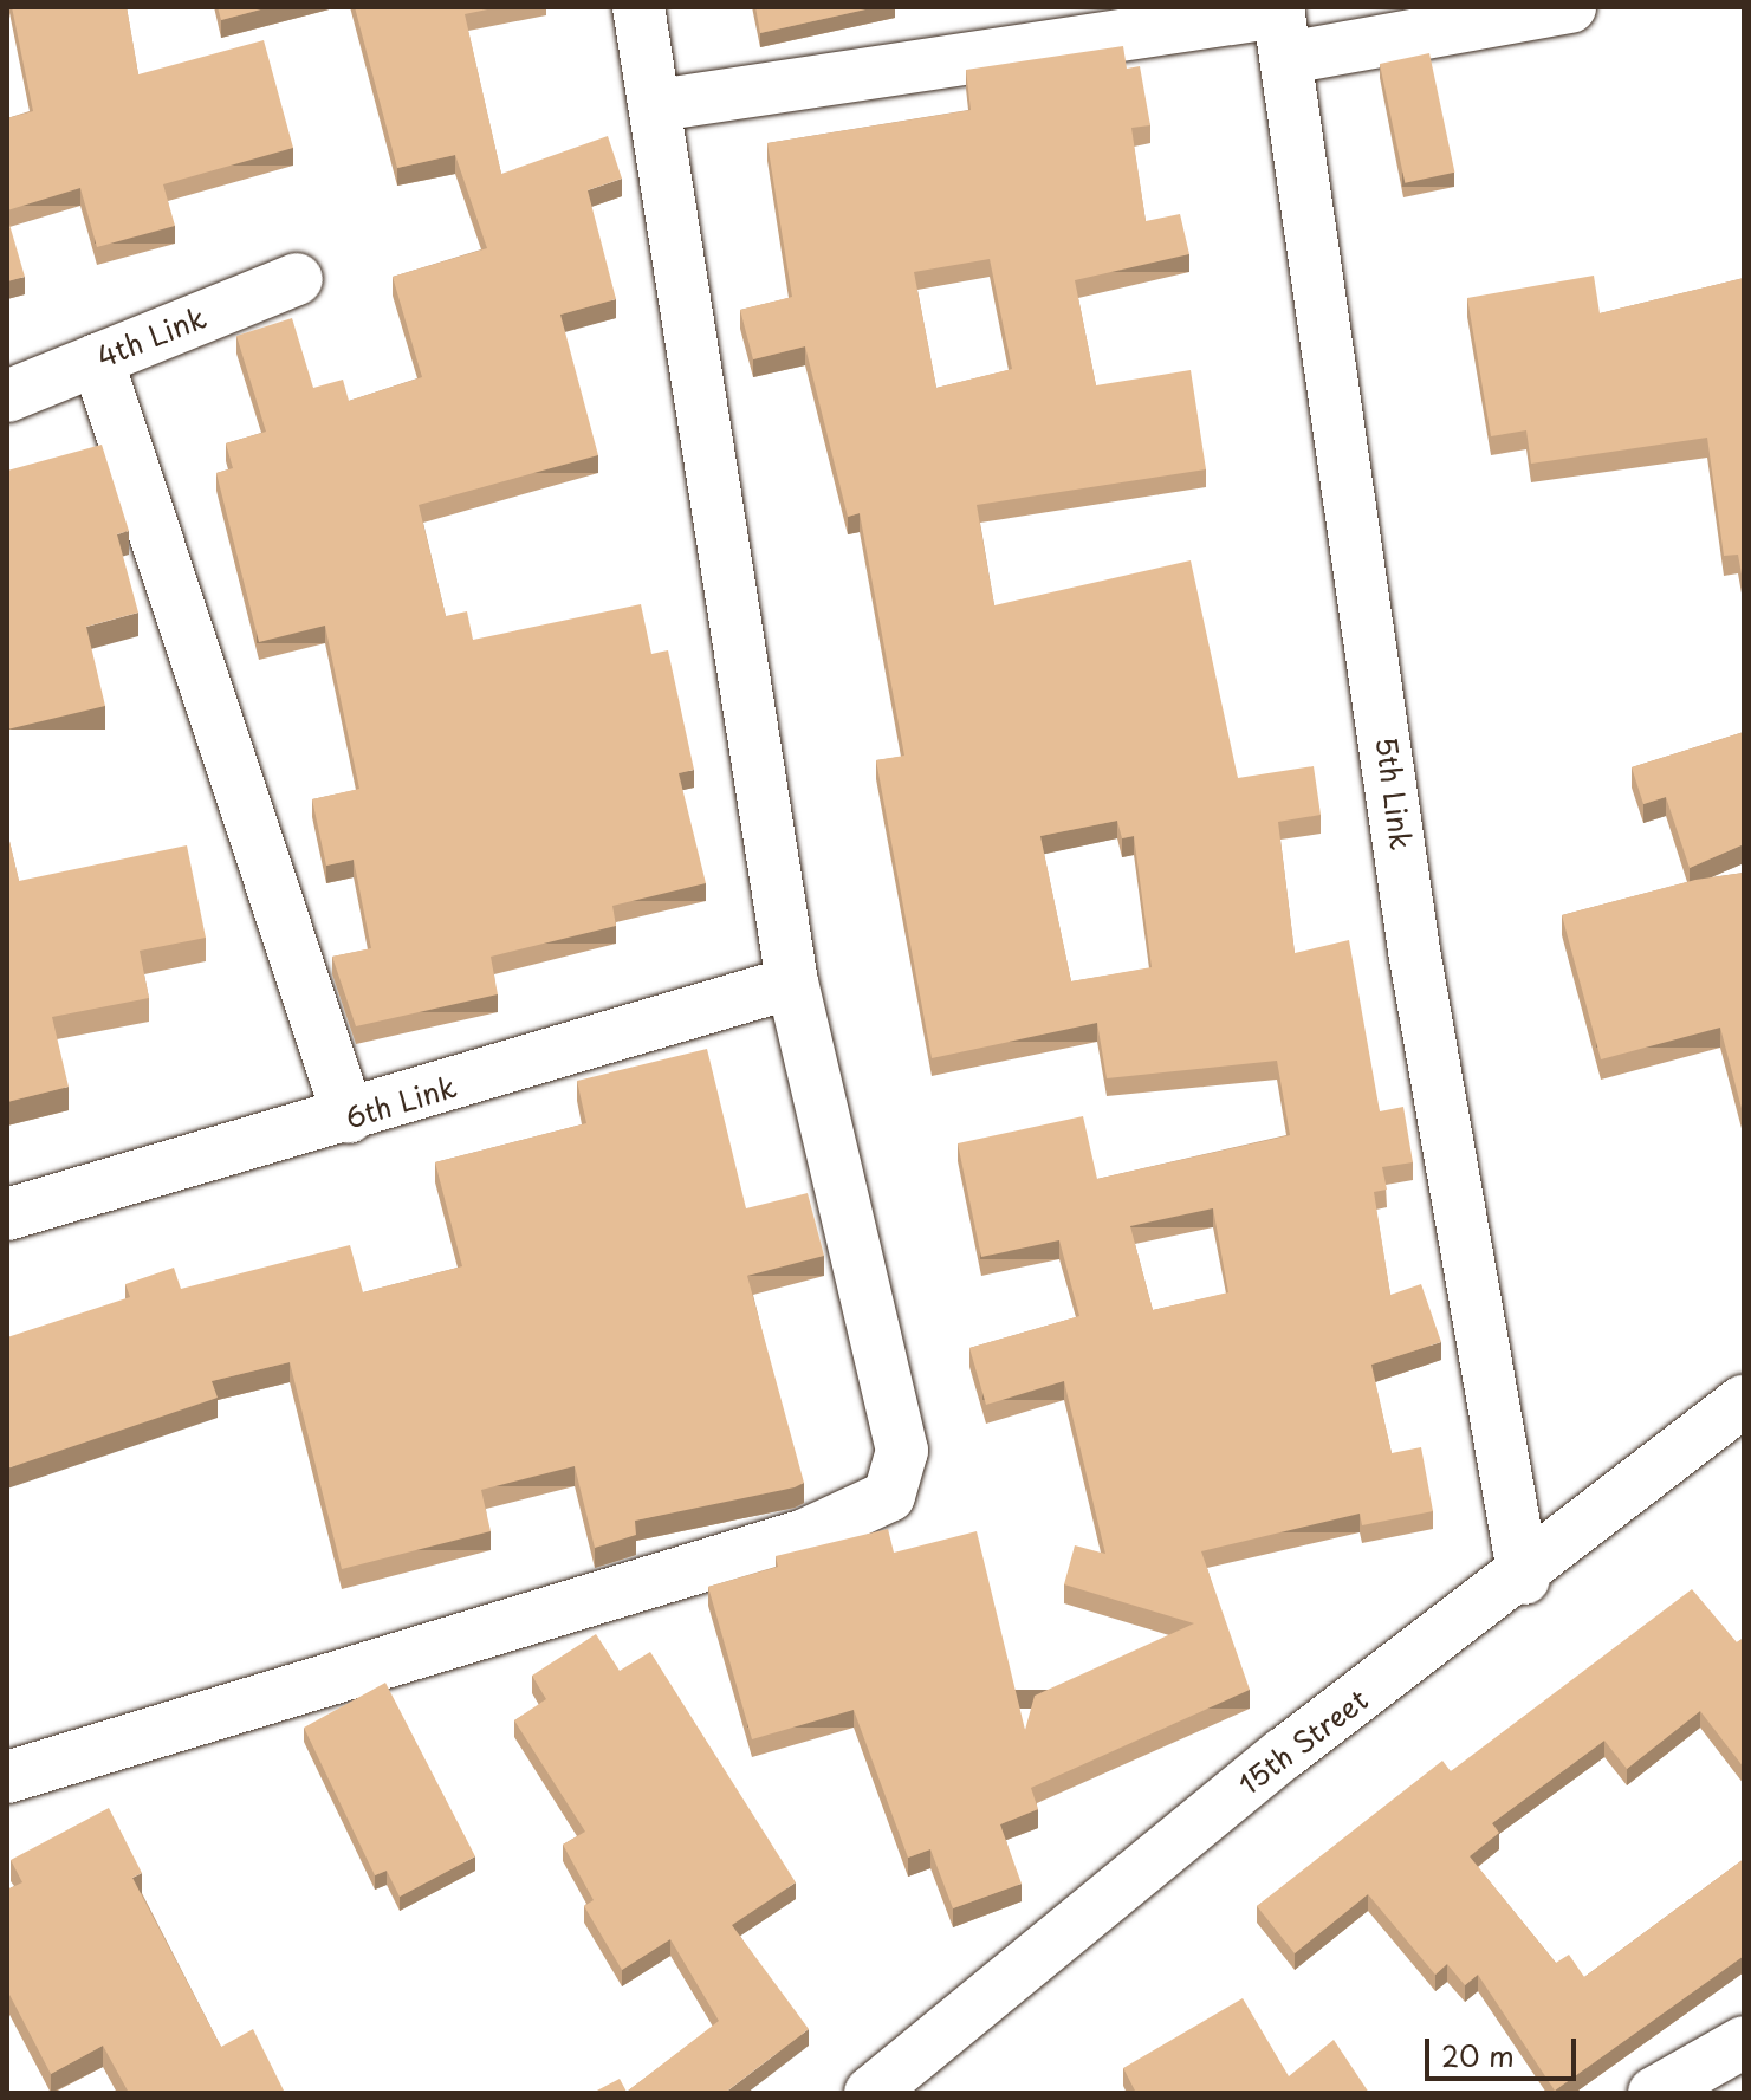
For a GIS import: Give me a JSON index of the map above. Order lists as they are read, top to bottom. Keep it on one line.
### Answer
{"streets":{"street":["4th Link","5th Link","6th Link","15th Street"]},"crossings":[["5th Link","15th Street"]],"scale_bar":"20 m"}
